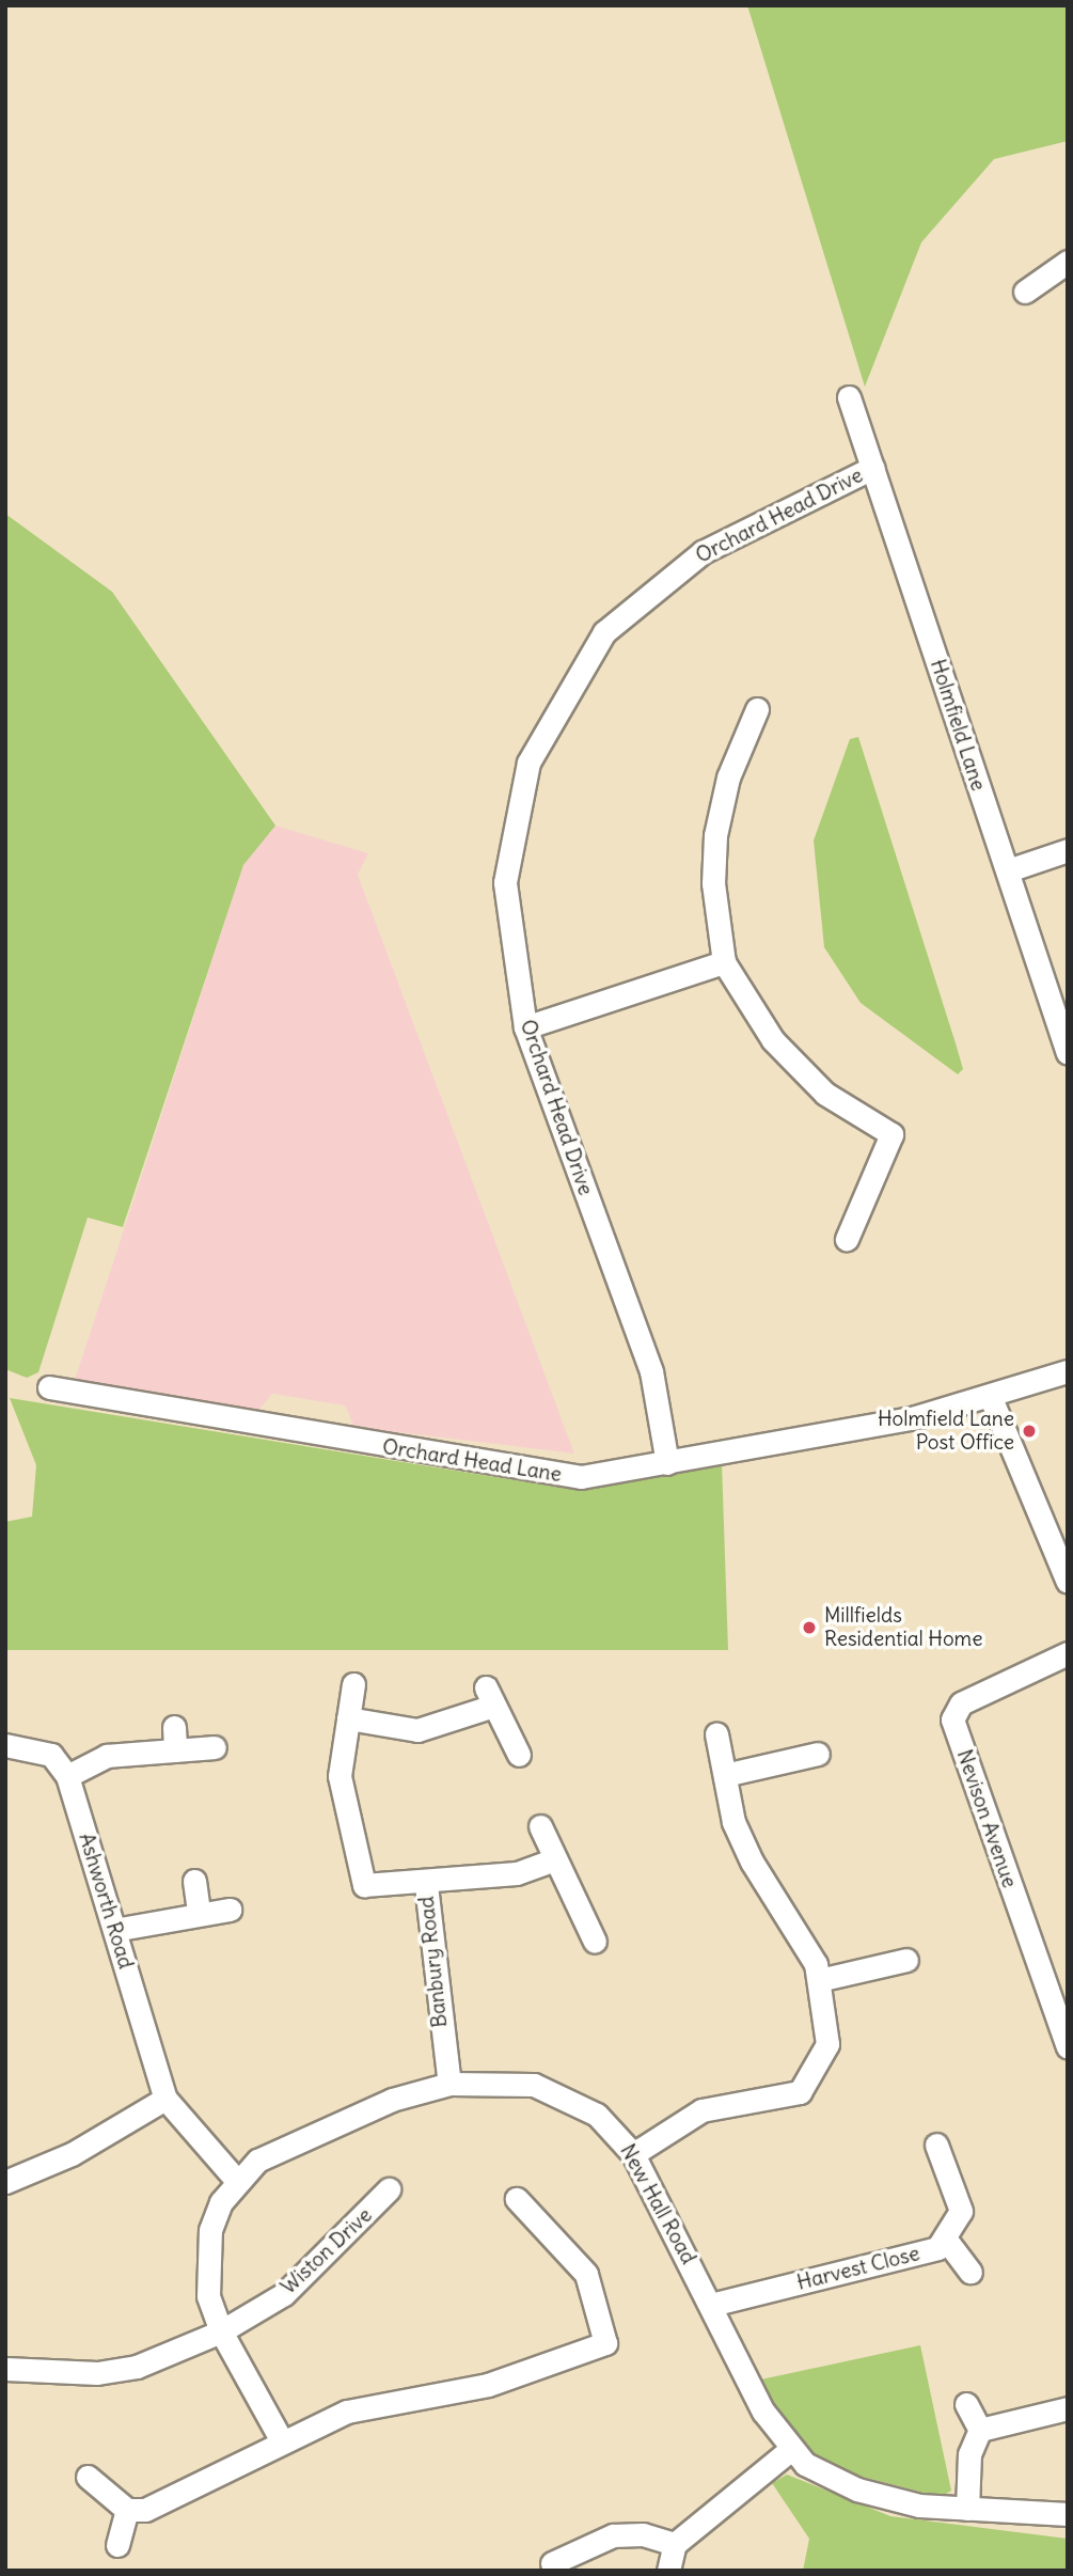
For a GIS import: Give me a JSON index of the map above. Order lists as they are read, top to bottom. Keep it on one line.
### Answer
{"streets":{"street":["Orchard Head Drive","Holmfield Lane","Orchard Head Lane","Nevison Avenue","Ashworth Road","Banbury Road","New Hall Road","Wiston Drive","Harvest Close"]},"crossings":[["Orchard Head Drive","Holmfield Lane"],["Orchard Head Drive","Orchard Head Lane"],["Ashworth Road","New Hall Road"],["Banbury Road","New Hall Road"],["New Hall Road","Wiston Drive"],["New Hall Road","Harvest Close"]],"places":["Holmfield Lane Post Office","Millfields Residential Home"]}
